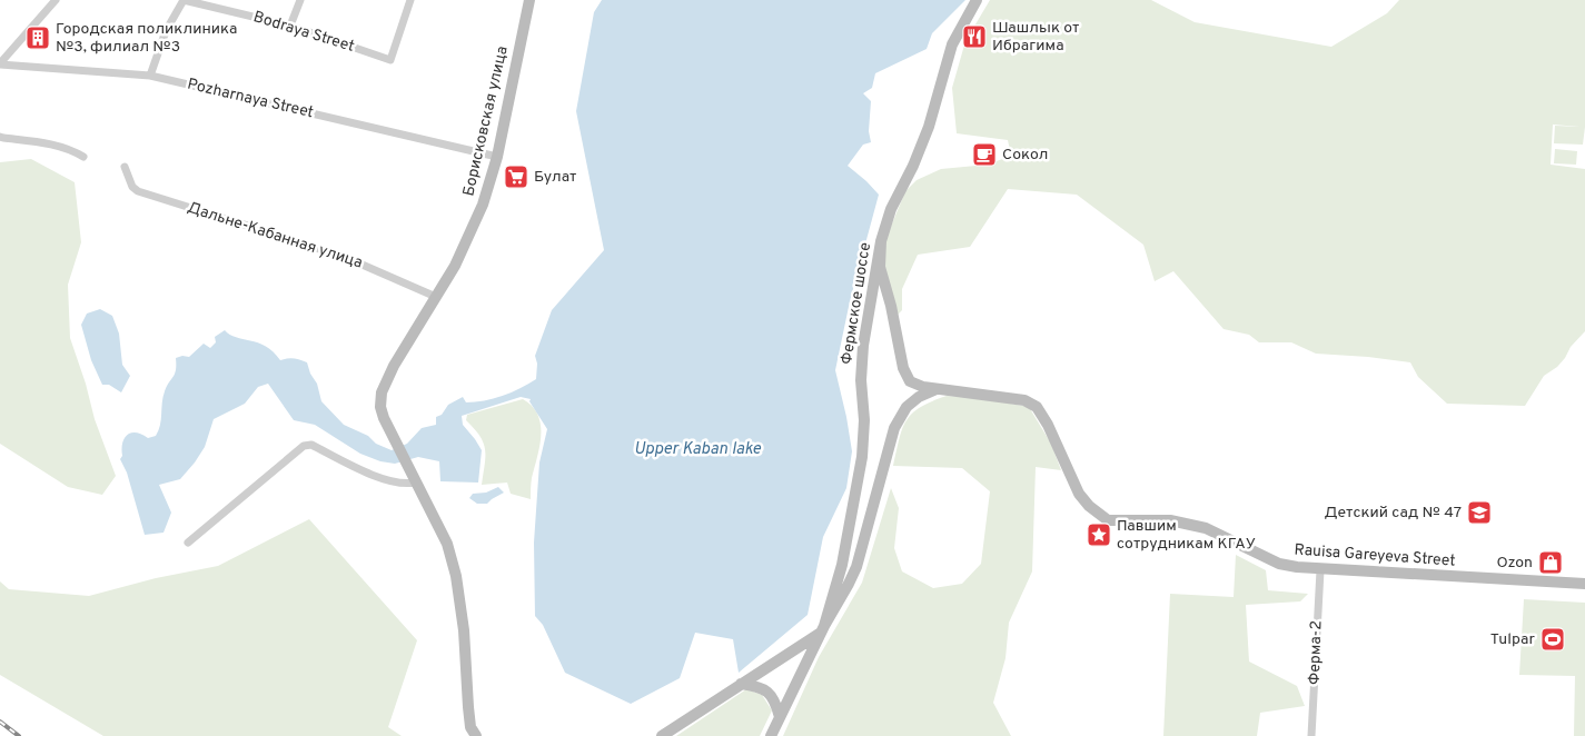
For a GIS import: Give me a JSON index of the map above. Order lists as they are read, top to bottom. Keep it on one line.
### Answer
{"streets":{"street":["Bodraya Street","Pozharnaya Street","Борисковская улица","Дальне-Кабанная улица","Фермское шоссе","Rauisa Gareyeva Street","Ферма-2"]},"crossings":[["Pozharnaya Street","Борисковская улица"],["Борисковская улица","Дальне-Кабанная улица"],["Фермское шоссе","Rauisa Gareyeva Street"],["Rauisa Gareyeva Street","Ферма-2"]],"water":["Upper Kaban lake"],"places":{"restaurant":["Шашлык от Ибрагима"],"building":["Городская поликлиника №3, филиал №3"],"cafe":["Сокол"],"supermarket":["Булат"],"school or university":["Детский сад № 47"],"place":["Павшим сотрудникам КГАУ"],"shop":["Ozon"],"sports":["Tulpar"]}}
